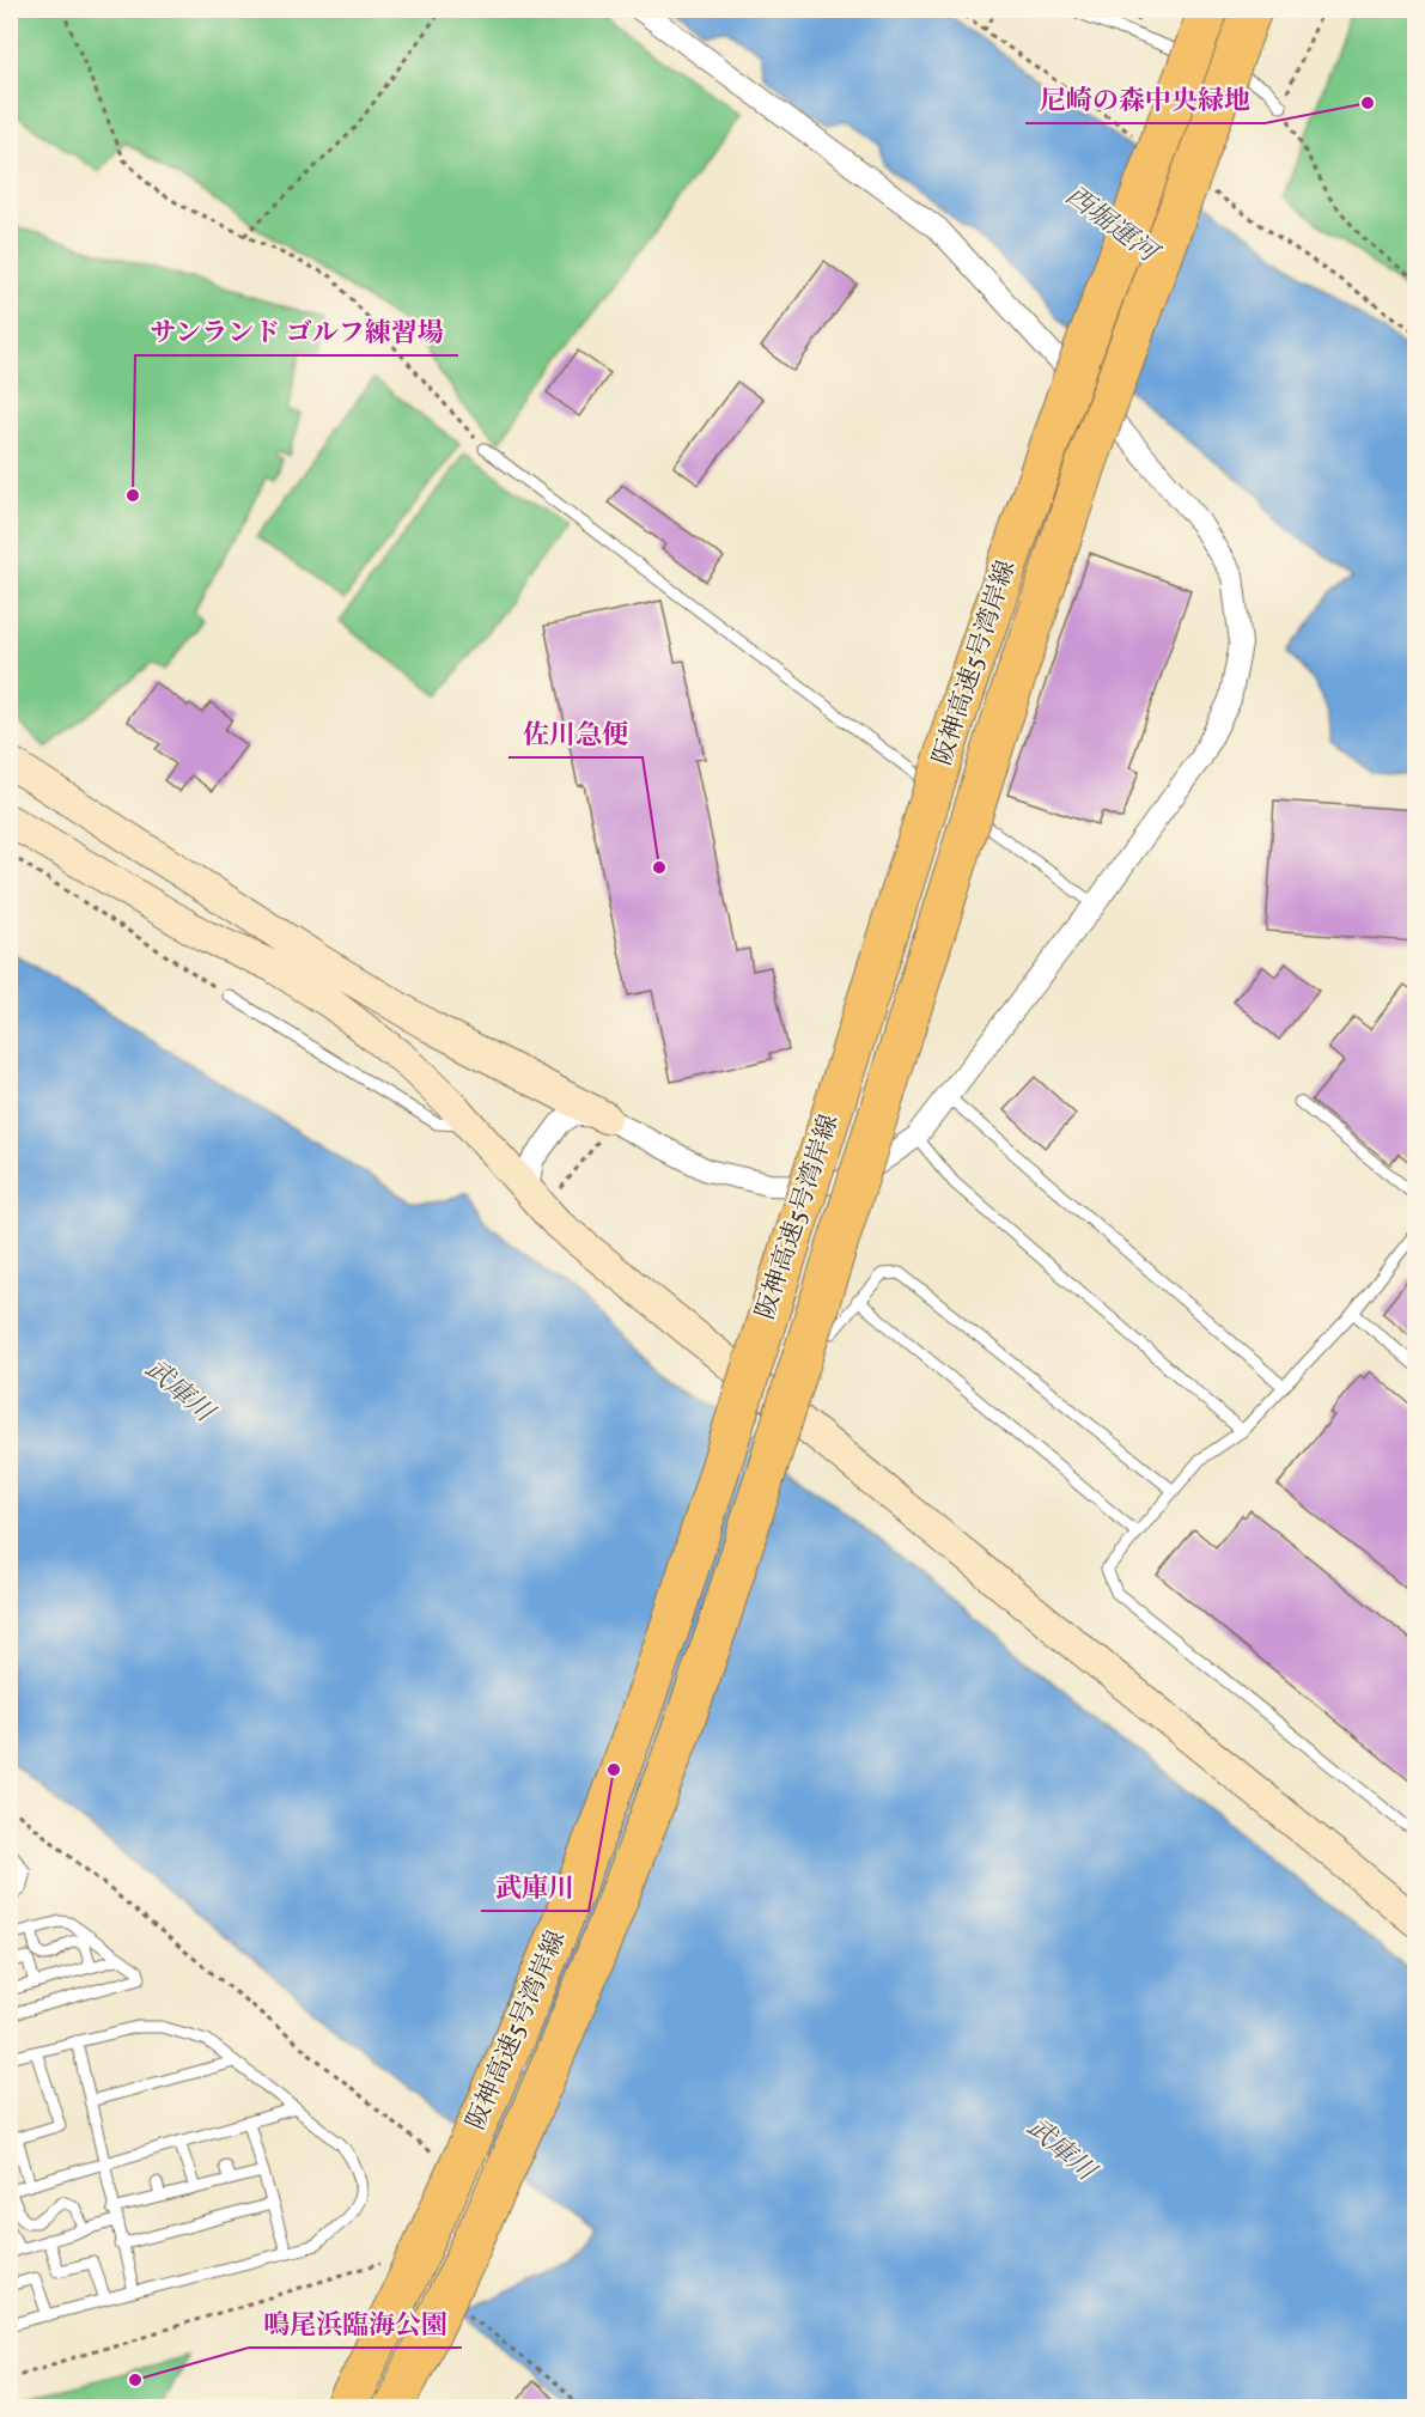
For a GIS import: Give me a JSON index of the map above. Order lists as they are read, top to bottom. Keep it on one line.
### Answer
{"streets":{"highway":["阪神高速5号湾岸線"]},"water":["西堀運河","武庫川"],"places":["尼崎の森中央緑地","サンランド ゴルフ練習場","佐川急便","武庫川","鳴尾浜臨海公園"]}
